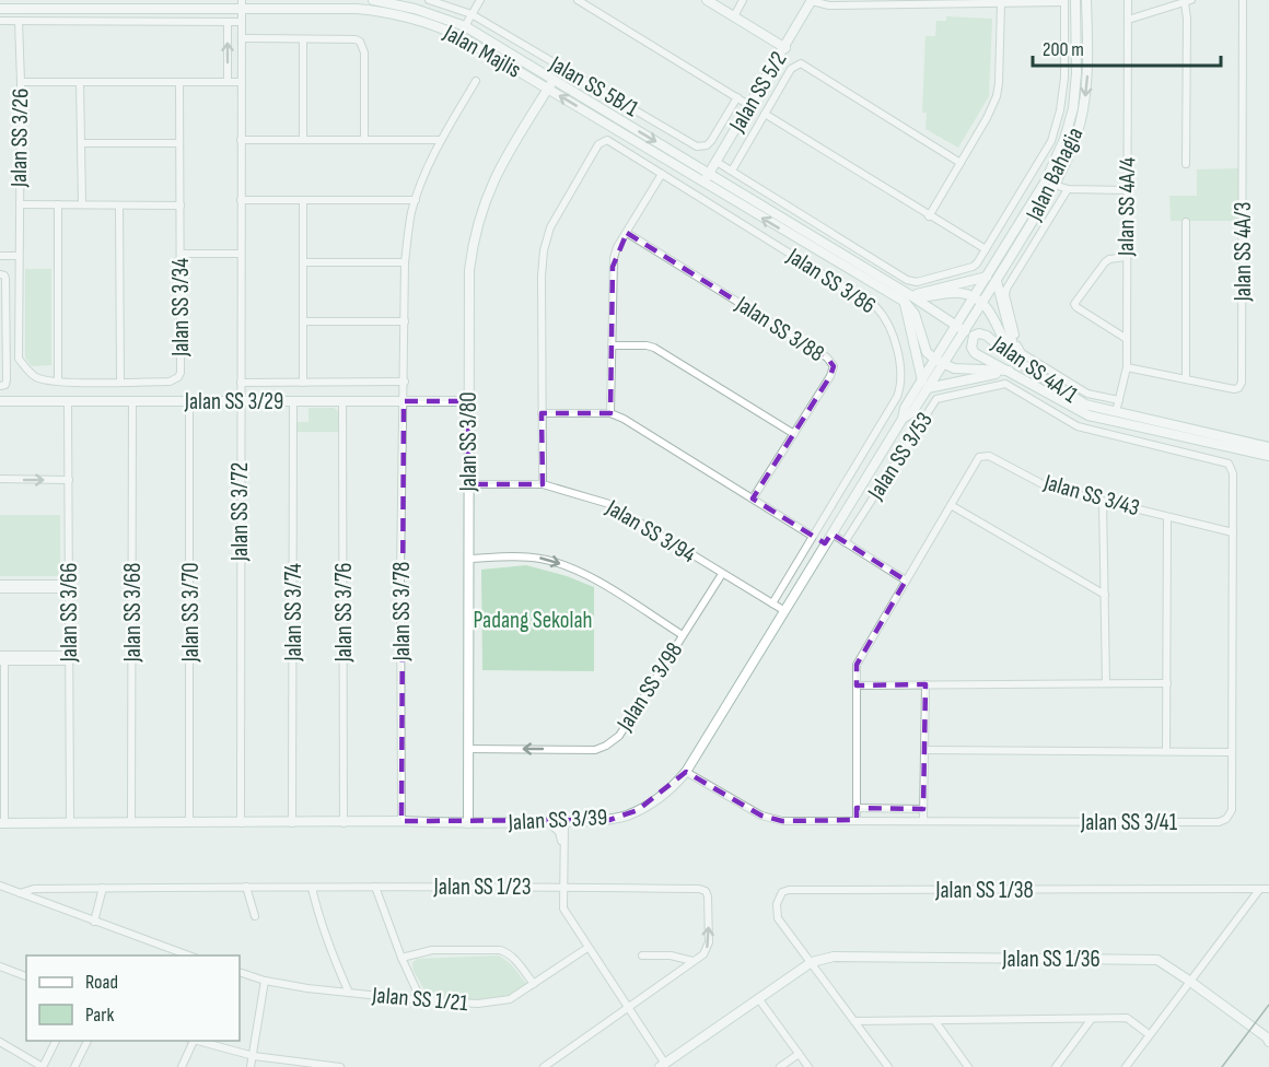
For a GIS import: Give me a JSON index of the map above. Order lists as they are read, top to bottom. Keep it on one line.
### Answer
{"streets":{"street":["Jalan Majlis","Jalan SS 5B/1","Jalan SS 5/2","Jalan SS 3/26","Jalan Bahagia","Jalan SS 4A/4","Jalan SS 4A/3","Jalan SS 3/86","Jalan SS 3/34","Jalan SS 3/88","Jalan SS 4A/1","Jalan SS 3/29","Jalan SS 3/80","Jalan SS 3/53","Jalan SS 3/43","Jalan SS 3/72","Jalan SS 3/94","Jalan SS 3/78","Jalan SS 3/66","Jalan SS 3/68","Jalan SS 3/70","Jalan SS 3/74","Jalan SS 3/76","Jalan SS 3/98","Jalan SS 3/39","Jalan SS 3/41","Jalan SS 1/23","Jalan SS 1/38","Jalan SS 1/36","Jalan SS 1/21"]},"crossings":[["Jalan Majlis","Jalan SS 5/2"],["Jalan Majlis","Jalan Bahagia"],["Jalan Majlis","Jalan SS 3/80"],["Jalan Majlis","Jalan SS 3/72"],["Jalan Majlis","Jalan SS 3/39"],["Jalan SS 3/26","Jalan SS 3/34"],["Jalan Bahagia","Jalan SS 3/39"],["Jalan SS 4A/4","Jalan SS 4A/3"],["Jalan SS 4A/4","Jalan SS 4A/1"],["Jalan SS 3/86","Jalan SS 3/94"],["Jalan SS 3/29","Jalan SS 3/80"],["Jalan SS 3/29","Jalan SS 3/72"],["Jalan SS 3/29","Jalan SS 3/78"],["Jalan SS 3/29","Jalan SS 3/66"],["Jalan SS 3/29","Jalan SS 3/68"],["Jalan SS 3/29","Jalan SS 3/70"],["Jalan SS 3/29","Jalan SS 3/74"],["Jalan SS 3/29","Jalan SS 3/76"],["Jalan SS 3/80","Jalan SS 3/94"],["Jalan SS 3/80","Jalan SS 3/98"],["Jalan SS 3/80","Jalan SS 3/39"],["Jalan SS 3/53","Jalan SS 3/41"],["Jalan SS 3/43","Jalan SS 3/41"],["Jalan SS 3/72","Jalan SS 3/39"],["Jalan SS 3/94","Jalan SS 3/98"],["Jalan SS 3/94","Jalan SS 3/39"],["Jalan SS 3/78","Jalan SS 3/39"],["Jalan SS 3/66","Jalan SS 3/39"],["Jalan SS 3/68","Jalan SS 3/39"],["Jalan SS 3/70","Jalan SS 3/39"],["Jalan SS 3/74","Jalan SS 3/39"],["Jalan SS 3/76","Jalan SS 3/39"],["Jalan SS 3/39","Jalan SS 3/41"],["Jalan SS 1/38","Jalan SS 1/36"]],"one_way":["Jalan SS 3/98"],"parks":["Padang Sekolah"],"legend":["Road","Park"],"scale_bar":"200 m"}
